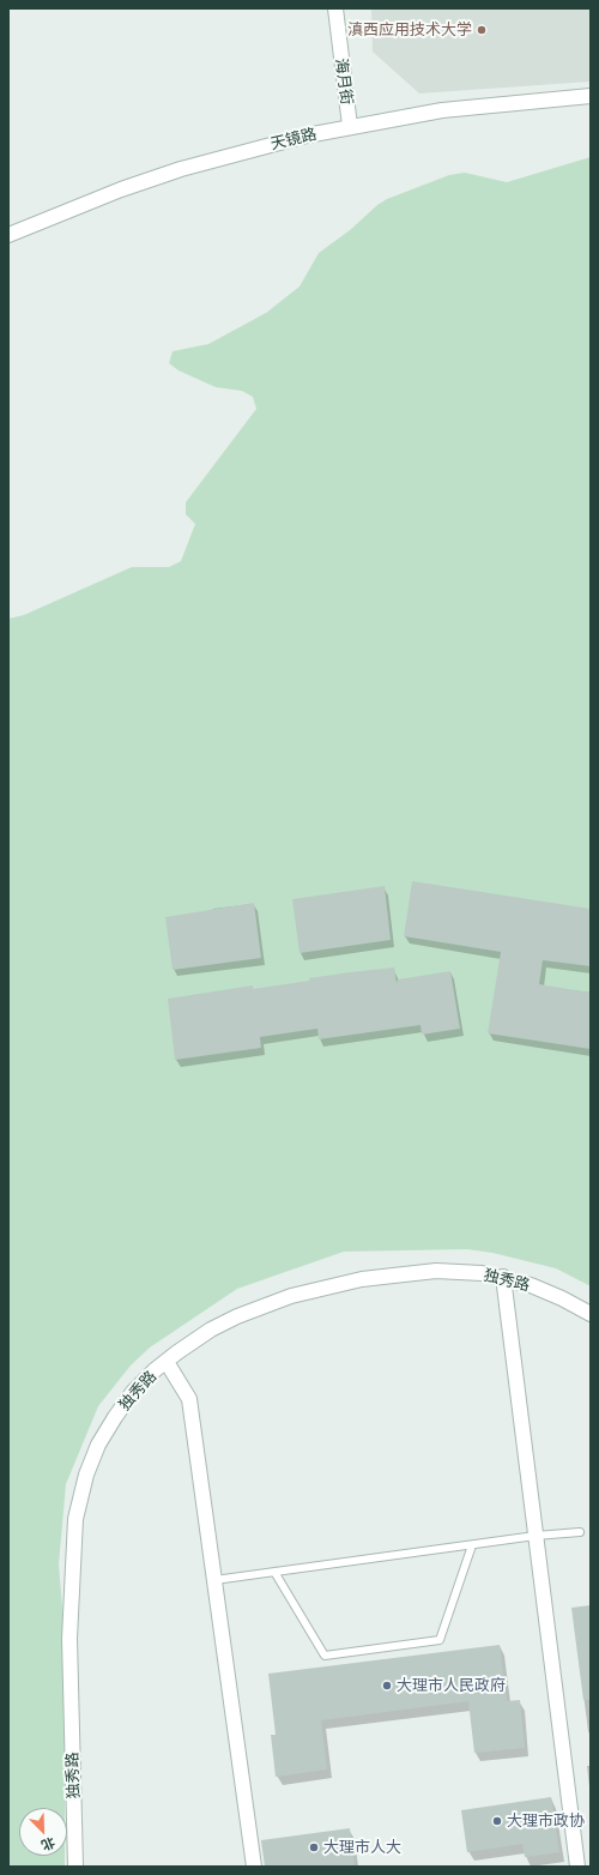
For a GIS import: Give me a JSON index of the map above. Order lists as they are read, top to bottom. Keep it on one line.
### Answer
{"streets":{"street":["海月街","天镜路","独秀路"]},"crossings":[["海月街","天镜路"]],"places":["滇西应用技术大学","大理市人民政府","大理市政协","大理市人大"],"north":"bottom right"}
